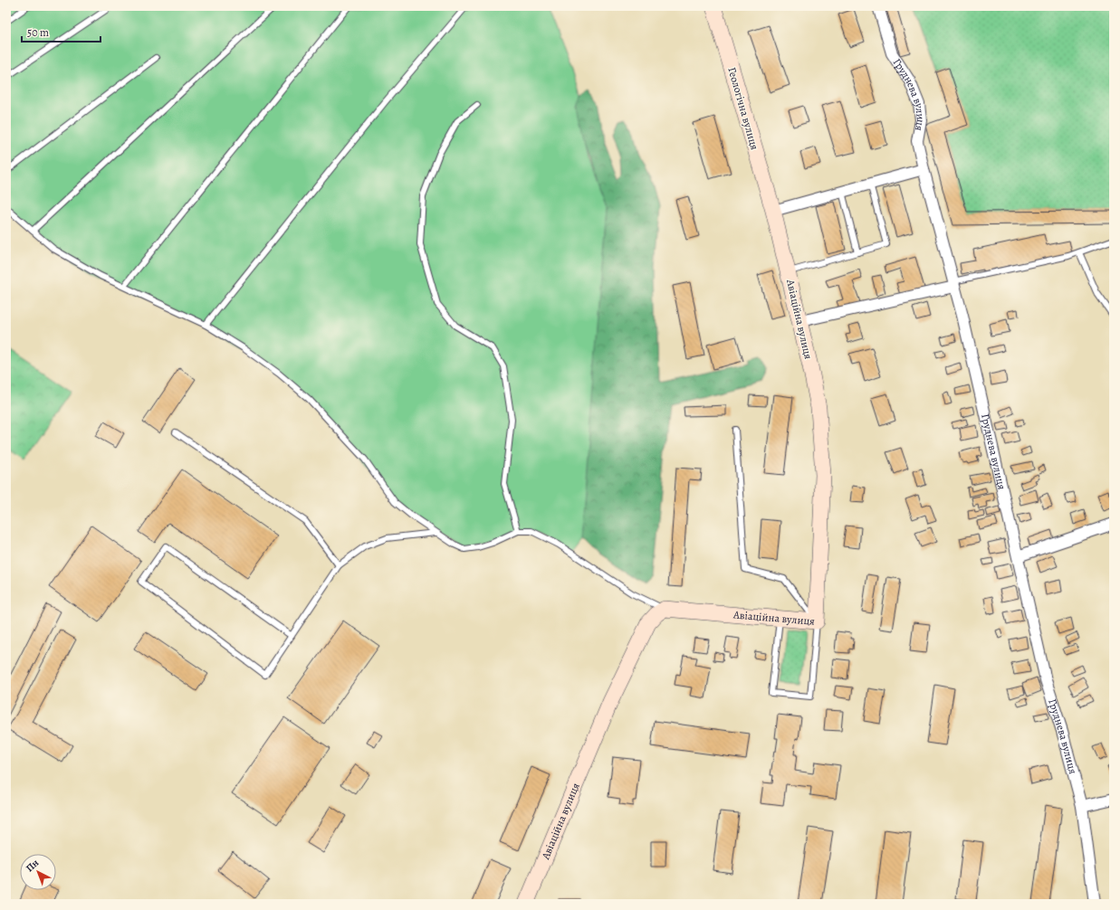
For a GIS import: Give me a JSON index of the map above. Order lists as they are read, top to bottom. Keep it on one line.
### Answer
{"streets":{"street":["Груднева вулиця","Геологічна вулиця","Авіаційна вулиця"]},"crossings":[["Геологічна вулиця","Авіаційна вулиця"]],"scale_bar":"50 m","north":"top left"}
